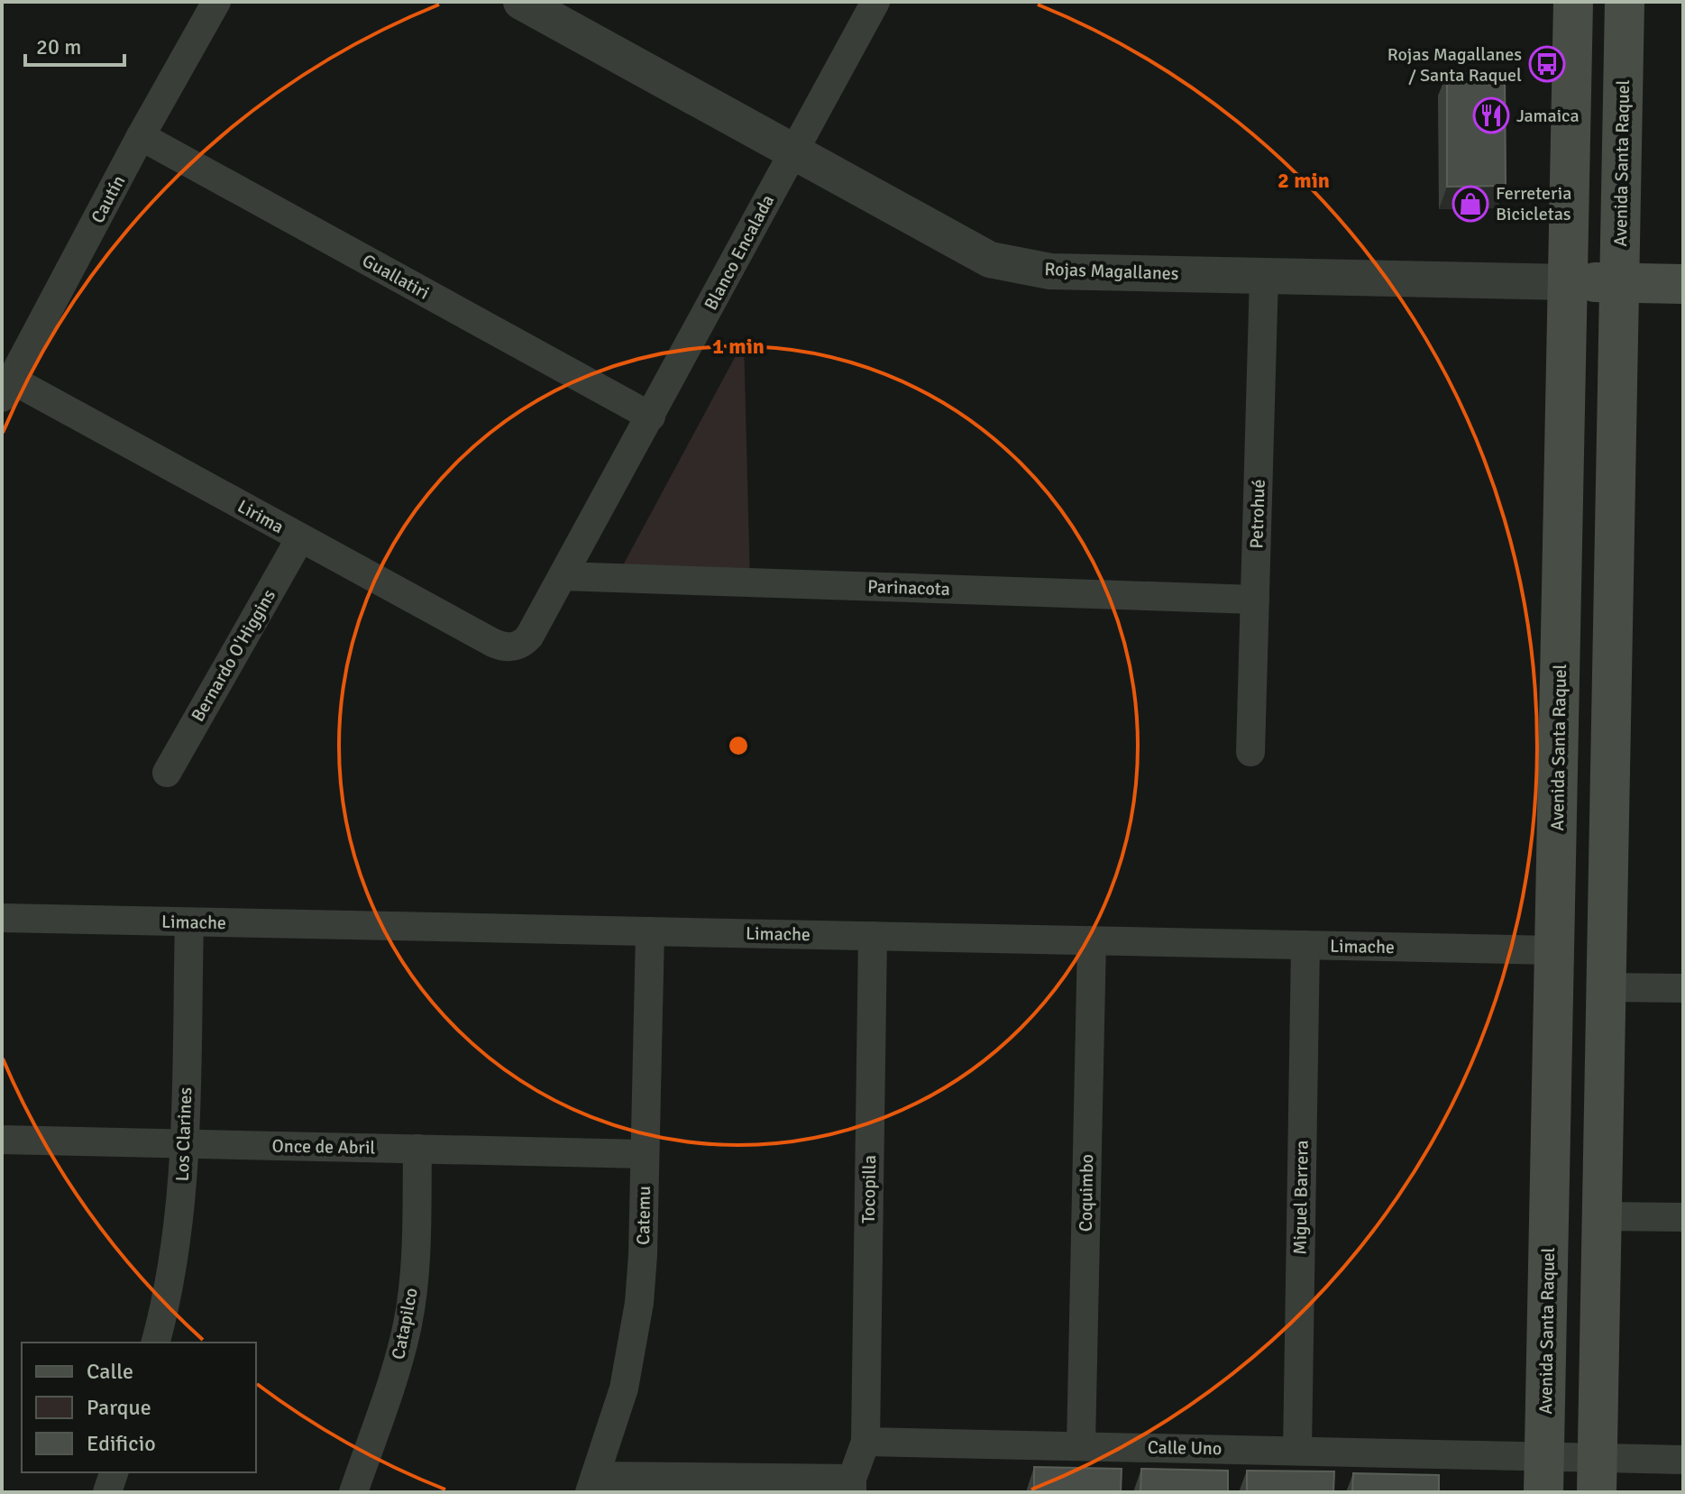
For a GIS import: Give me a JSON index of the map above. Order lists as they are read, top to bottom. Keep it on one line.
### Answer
{"streets":{"main road":["Avenida Santa Raquel","Rojas Magallanes"],"street":["Cautín","Blanco Encalada","Guallatiri","Petrohué","Lirima","Parinacota","Bernardo O'Higgins","Limache","Los Clarines","Once de Abril","Tocopilla","Coquimbo","Miguel Barrera","Catemu","Catapilco","Calle Uno"]},"crossings":[["Avenida Santa Raquel","Rojas Magallanes"],["Avenida Santa Raquel","Limache"],["Avenida Santa Raquel","Calle Uno"],["Cautín","Guallatiri"],["Cautín","Lirima"],["Blanco Encalada","Rojas Magallanes"],["Blanco Encalada","Guallatiri"],["Blanco Encalada","Lirima"],["Blanco Encalada","Parinacota"],["Rojas Magallanes","Petrohué"],["Petrohué","Parinacota"],["Lirima","Bernardo O'Higgins"],["Limache","Los Clarines"],["Limache","Tocopilla"],["Limache","Coquimbo"],["Limache","Miguel Barrera"],["Limache","Catemu"],["Los Clarines","Once de Abril"],["Once de Abril","Catemu"],["Once de Abril","Catapilco"],["Tocopilla","Calle Uno"],["Coquimbo","Calle Uno"],["Miguel Barrera","Calle Uno"]],"places":{"bus stop":["Rojas Magallanes / Santa Raquel"],"restaurant":["Jamaica"],"shop":["Ferreteria Bicicletas"]},"legend":["Calle","Parque","Edificio"],"scale_bar":"20 m","rings":["2 min","1 min"]}
